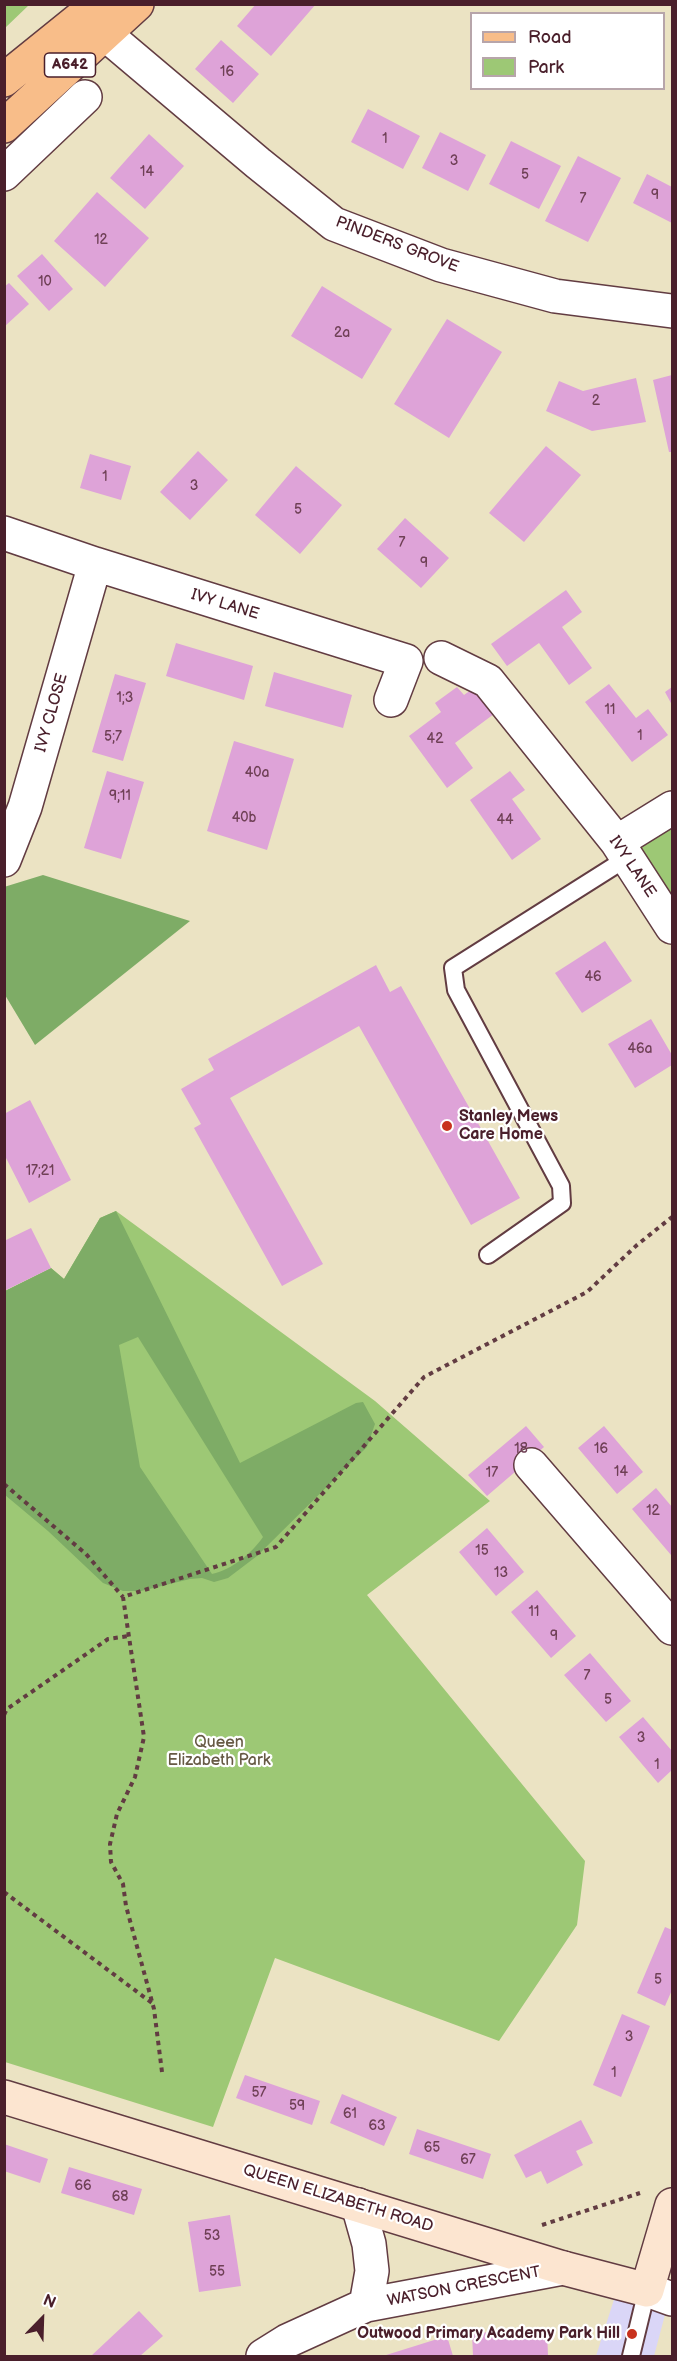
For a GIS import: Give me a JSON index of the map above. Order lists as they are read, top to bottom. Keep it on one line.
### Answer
{"streets":{"main road":["A642"],"street":["PINDERS GROVE","IVY LANE","IVY CLOSE","QUEEN ELIZABETH ROAD","WATSON CRESCENT"]},"crossings":[["A642","PINDERS GROVE"],["IVY LANE","IVY CLOSE"],["QUEEN ELIZABETH ROAD","WATSON CRESCENT"]],"parks":["Queen Elizabeth Park"],"places":["Stanley Mews Care Home","Outwood Primary Academy Park Hill"],"house_numbers":["16","1","3","14","5","9","7","12","10","2a","2","1","3","5","7","9","1;3","11","1","5;7","42","40a","9;11","40b","44","46","46a","17;21","18","16","14","17","12","15","13","11","9","7","5","3","1","5","3","1","57","59","61","63","65","67","66","68","53","55"],"legend":["Road","Park"],"north":"top right"}
